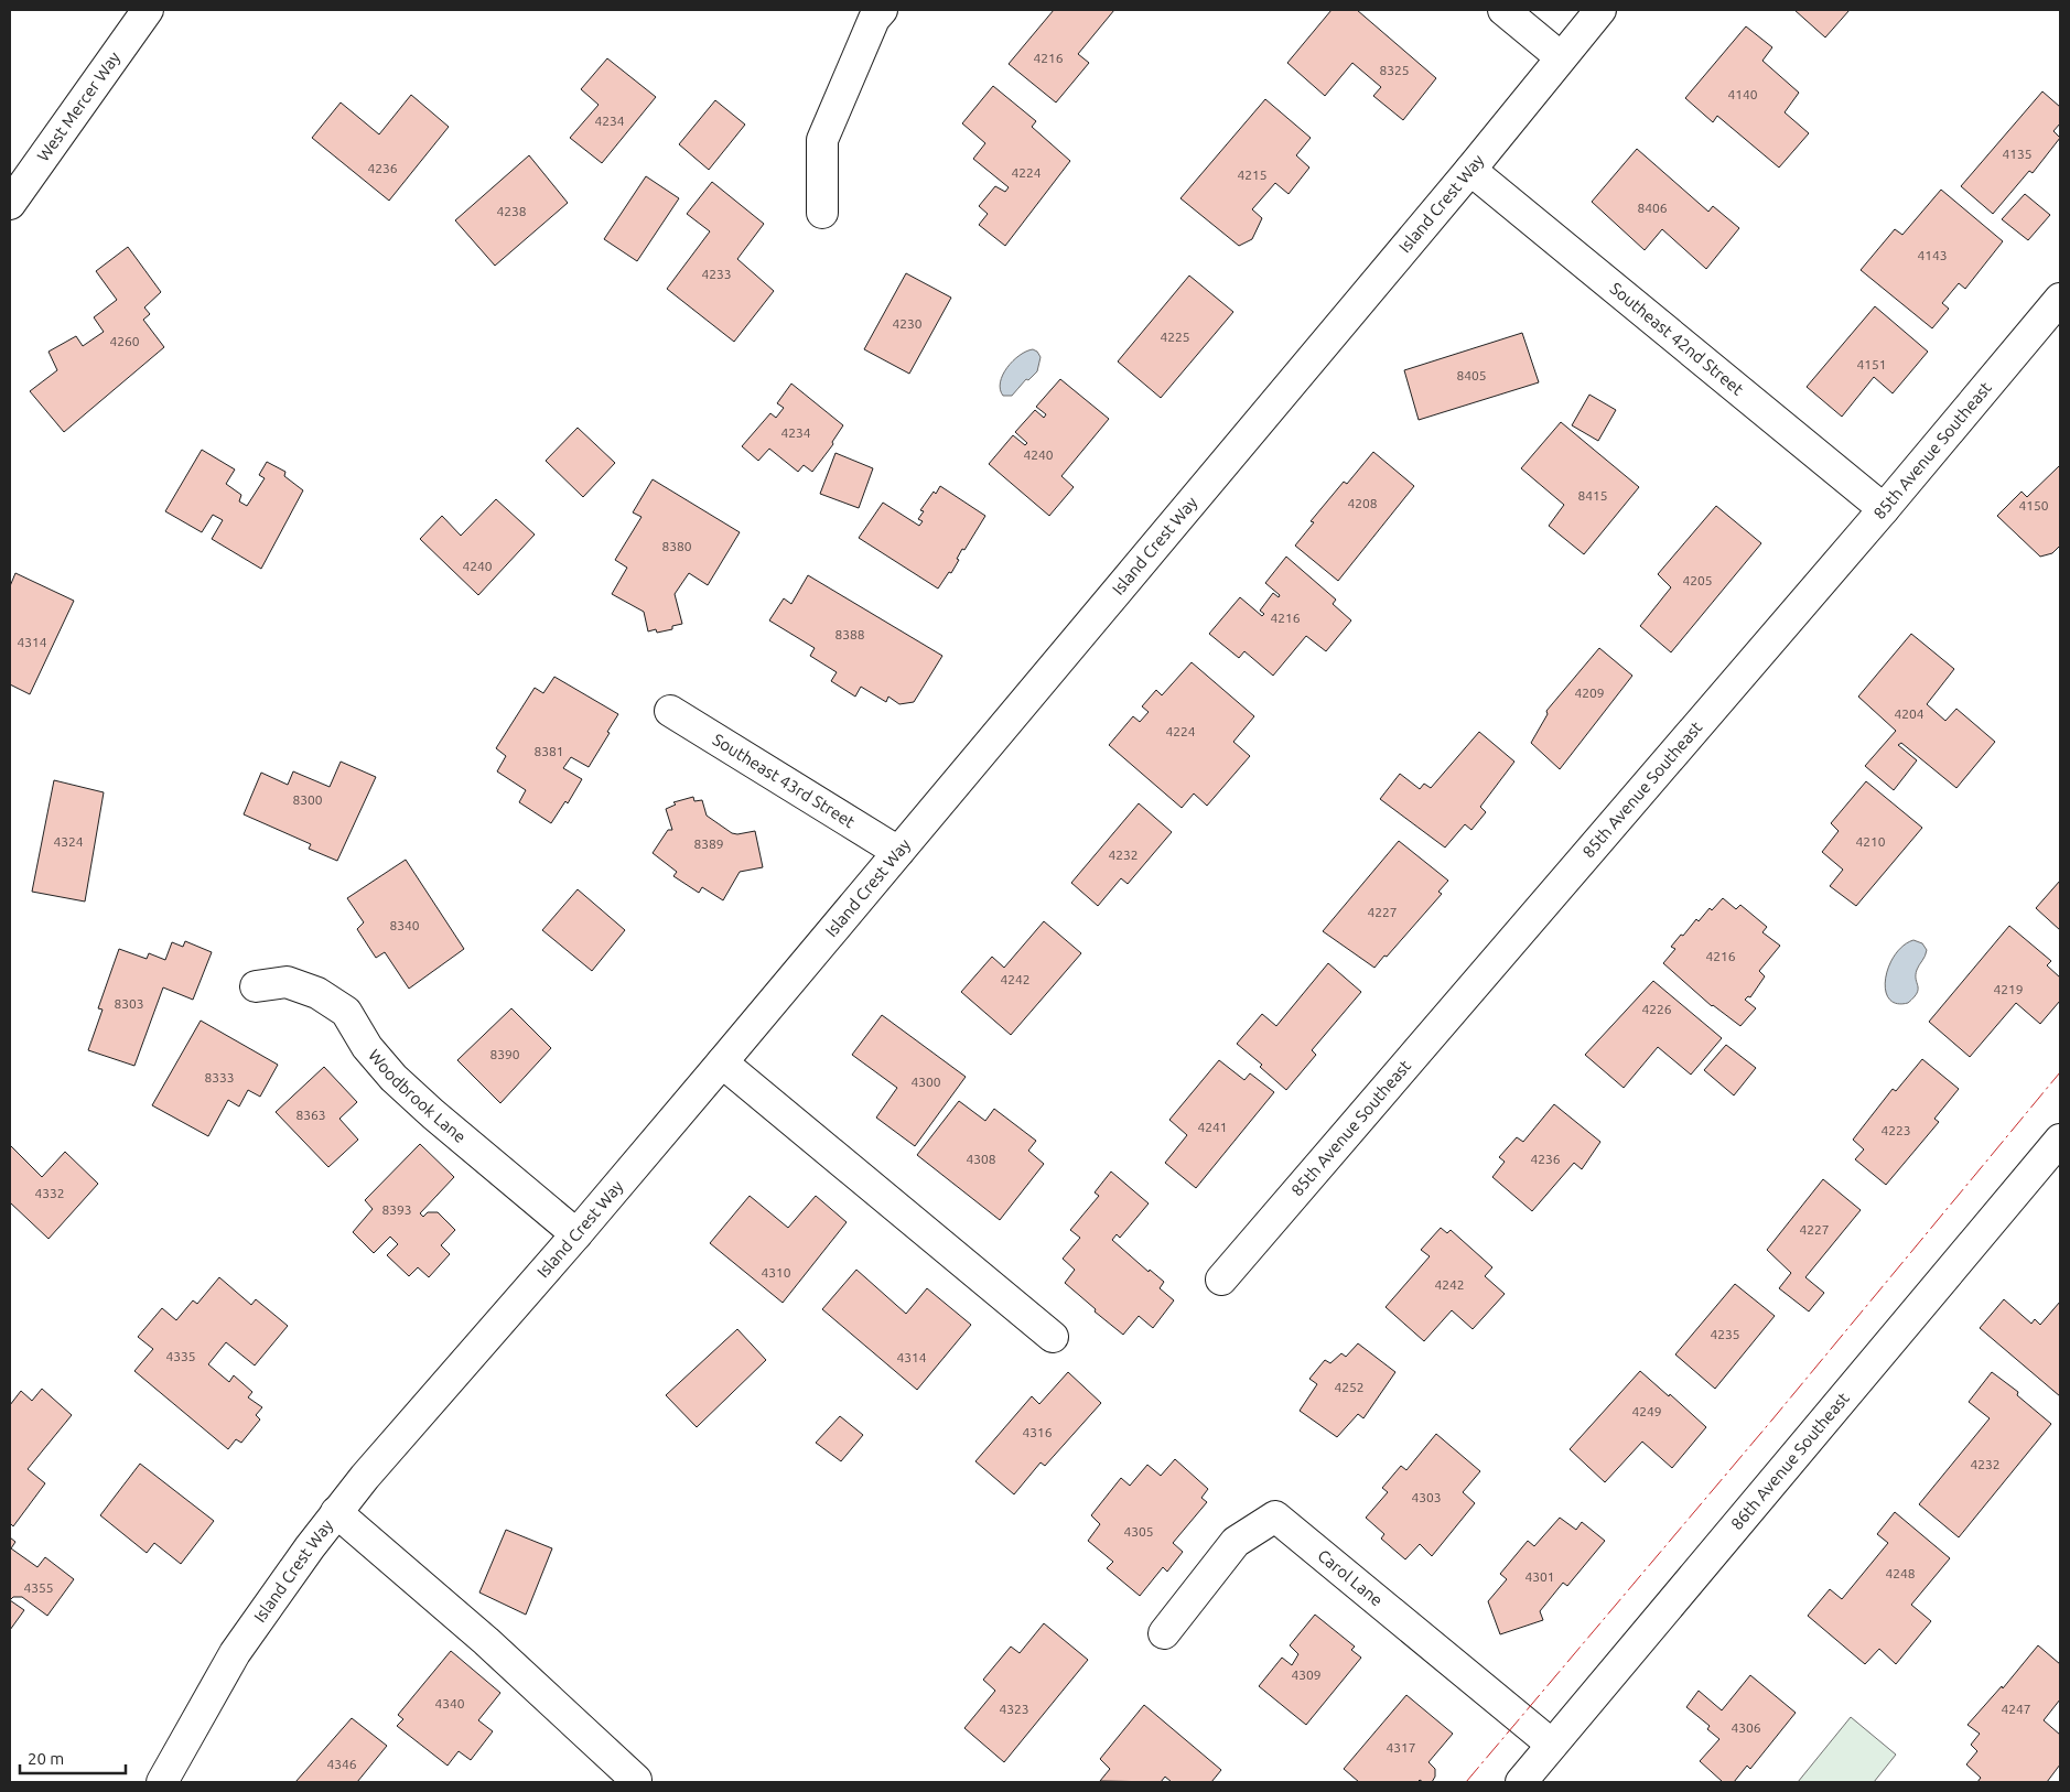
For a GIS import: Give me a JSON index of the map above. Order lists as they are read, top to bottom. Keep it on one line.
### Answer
{"streets":{"street":["West Mercer Way","Island Crest Way","Southeast 42nd Street","85th Avenue Southeast","Southeast 43rd Street","Woodbrook Lane","86th Avenue Southeast","Carol Lane"]},"crossings":[["Island Crest Way","Southeast 42nd Street"],["Island Crest Way","Southeast 43rd Street"],["Island Crest Way","Woodbrook Lane"],["Southeast 42nd Street","85th Avenue Southeast"],["86th Avenue Southeast","Carol Lane"]],"house_numbers":["4216","8325","4140","4234","4135","4236","4224","4215","8406","4238","4143","4233","4230","4225","4260","4151","8405","4234","4240","8415","4208","4150","8380","4240","4205","4216","8388","4314","4209","4204","4224","8381","8300","4324","4210","8389","4232","4227","8340","4216","4242","4219","8303","4226","8390","8333","4300","8363","4241","4223","4308","4236","4332","8393","4227","4310","4242","4235","4335","4314","4252","4249","4316","4232","4303","4305","4248","4301","4355","4309","4340","4323","4247","4306","4317","4346"],"scale_bar":"20 m"}
